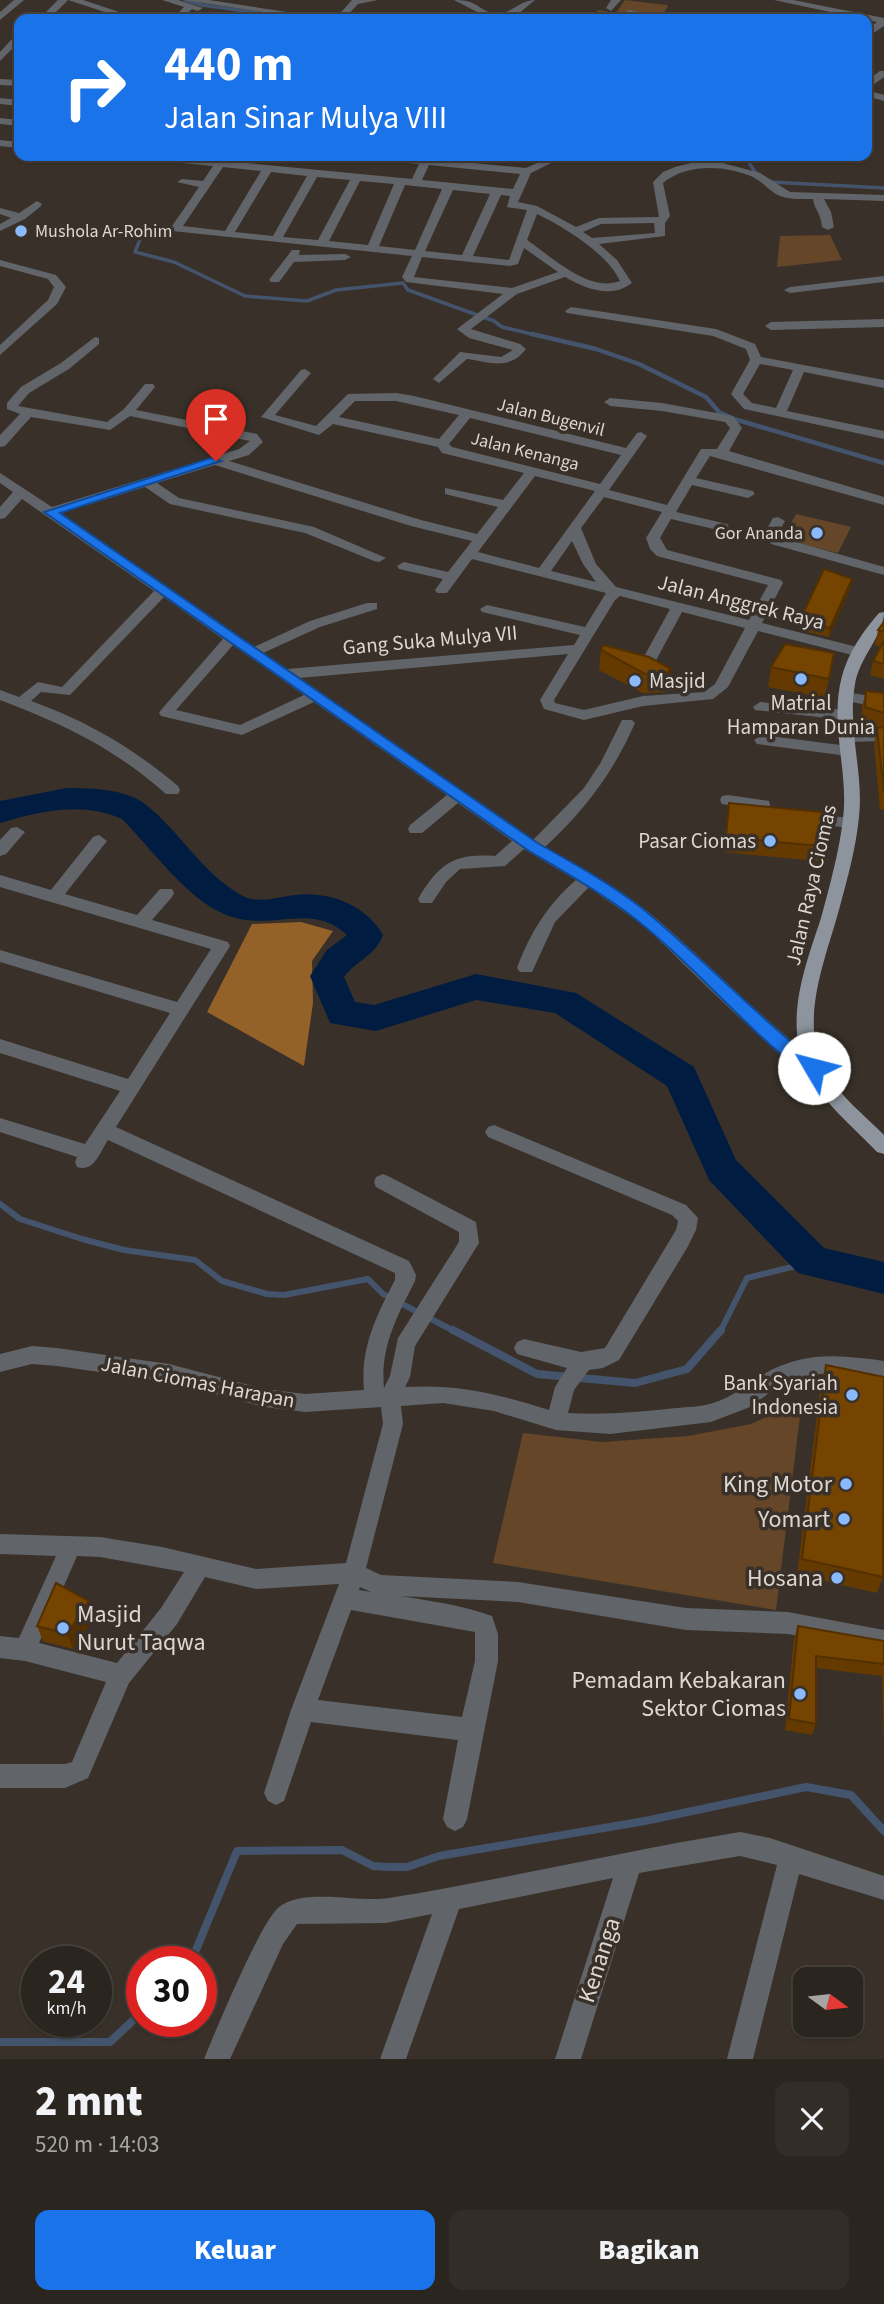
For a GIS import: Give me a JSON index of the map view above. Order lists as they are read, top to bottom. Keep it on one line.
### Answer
{"streets":{"main road":["Jalan Raya Ciomas"],"street":["Jalan Bugenvil","Jalan Kenanga","Jalan Anggrek Raya","Gang Suka Mulya VII","Jalan Ciomas Harapan","Kenanga"]},"crossings":[["Jalan Bugenvil","Jalan Kenanga"],["Jalan Anggrek Raya","Jalan Raya Ciomas"]],"places":["Mushola Ar-Rohim","Gor Ananda","Matrial Hamparan Dunia","Masjid","Pasar Ciomas","Bank Syariah Indonesia","King Motor","Yomart","Hosana","Masjid Nurut Taqwa","Pemadam Kebakaran Sektor Ciomas"],"north":"right","page":{"turn":["440 m","Jalan Sinar Mulya VIII"],"speed":"24 km/h","limit":"30","heading":["2 mnt","520 m · 14:03"],"buttons":["Keluar","Bagikan"]}}
